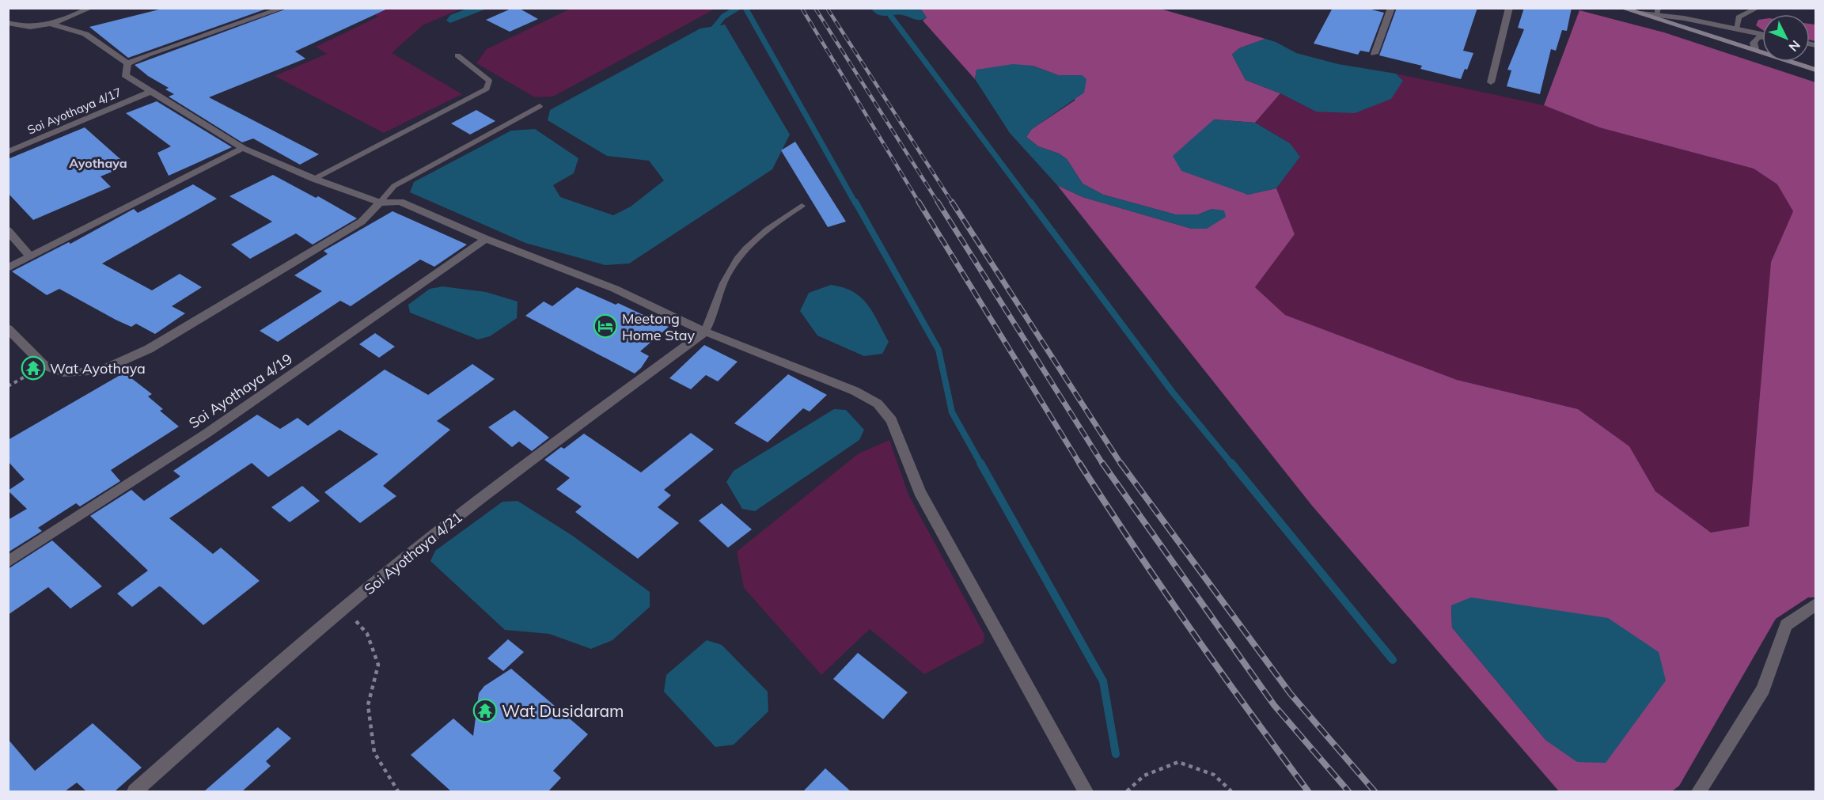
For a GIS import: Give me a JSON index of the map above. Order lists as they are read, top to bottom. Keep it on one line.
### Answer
{"streets":{"street":["Soi Ayothaya 4/17","Soi Ayothaya 4/19","Soi Ayothaya 4/21"]},"districts":["Ayothaya"],"places":{"hotel":["Meetong Home Stay"],"temple":["Wat Ayothaya","Wat Dusidaram"]},"north":"bottom right"}
